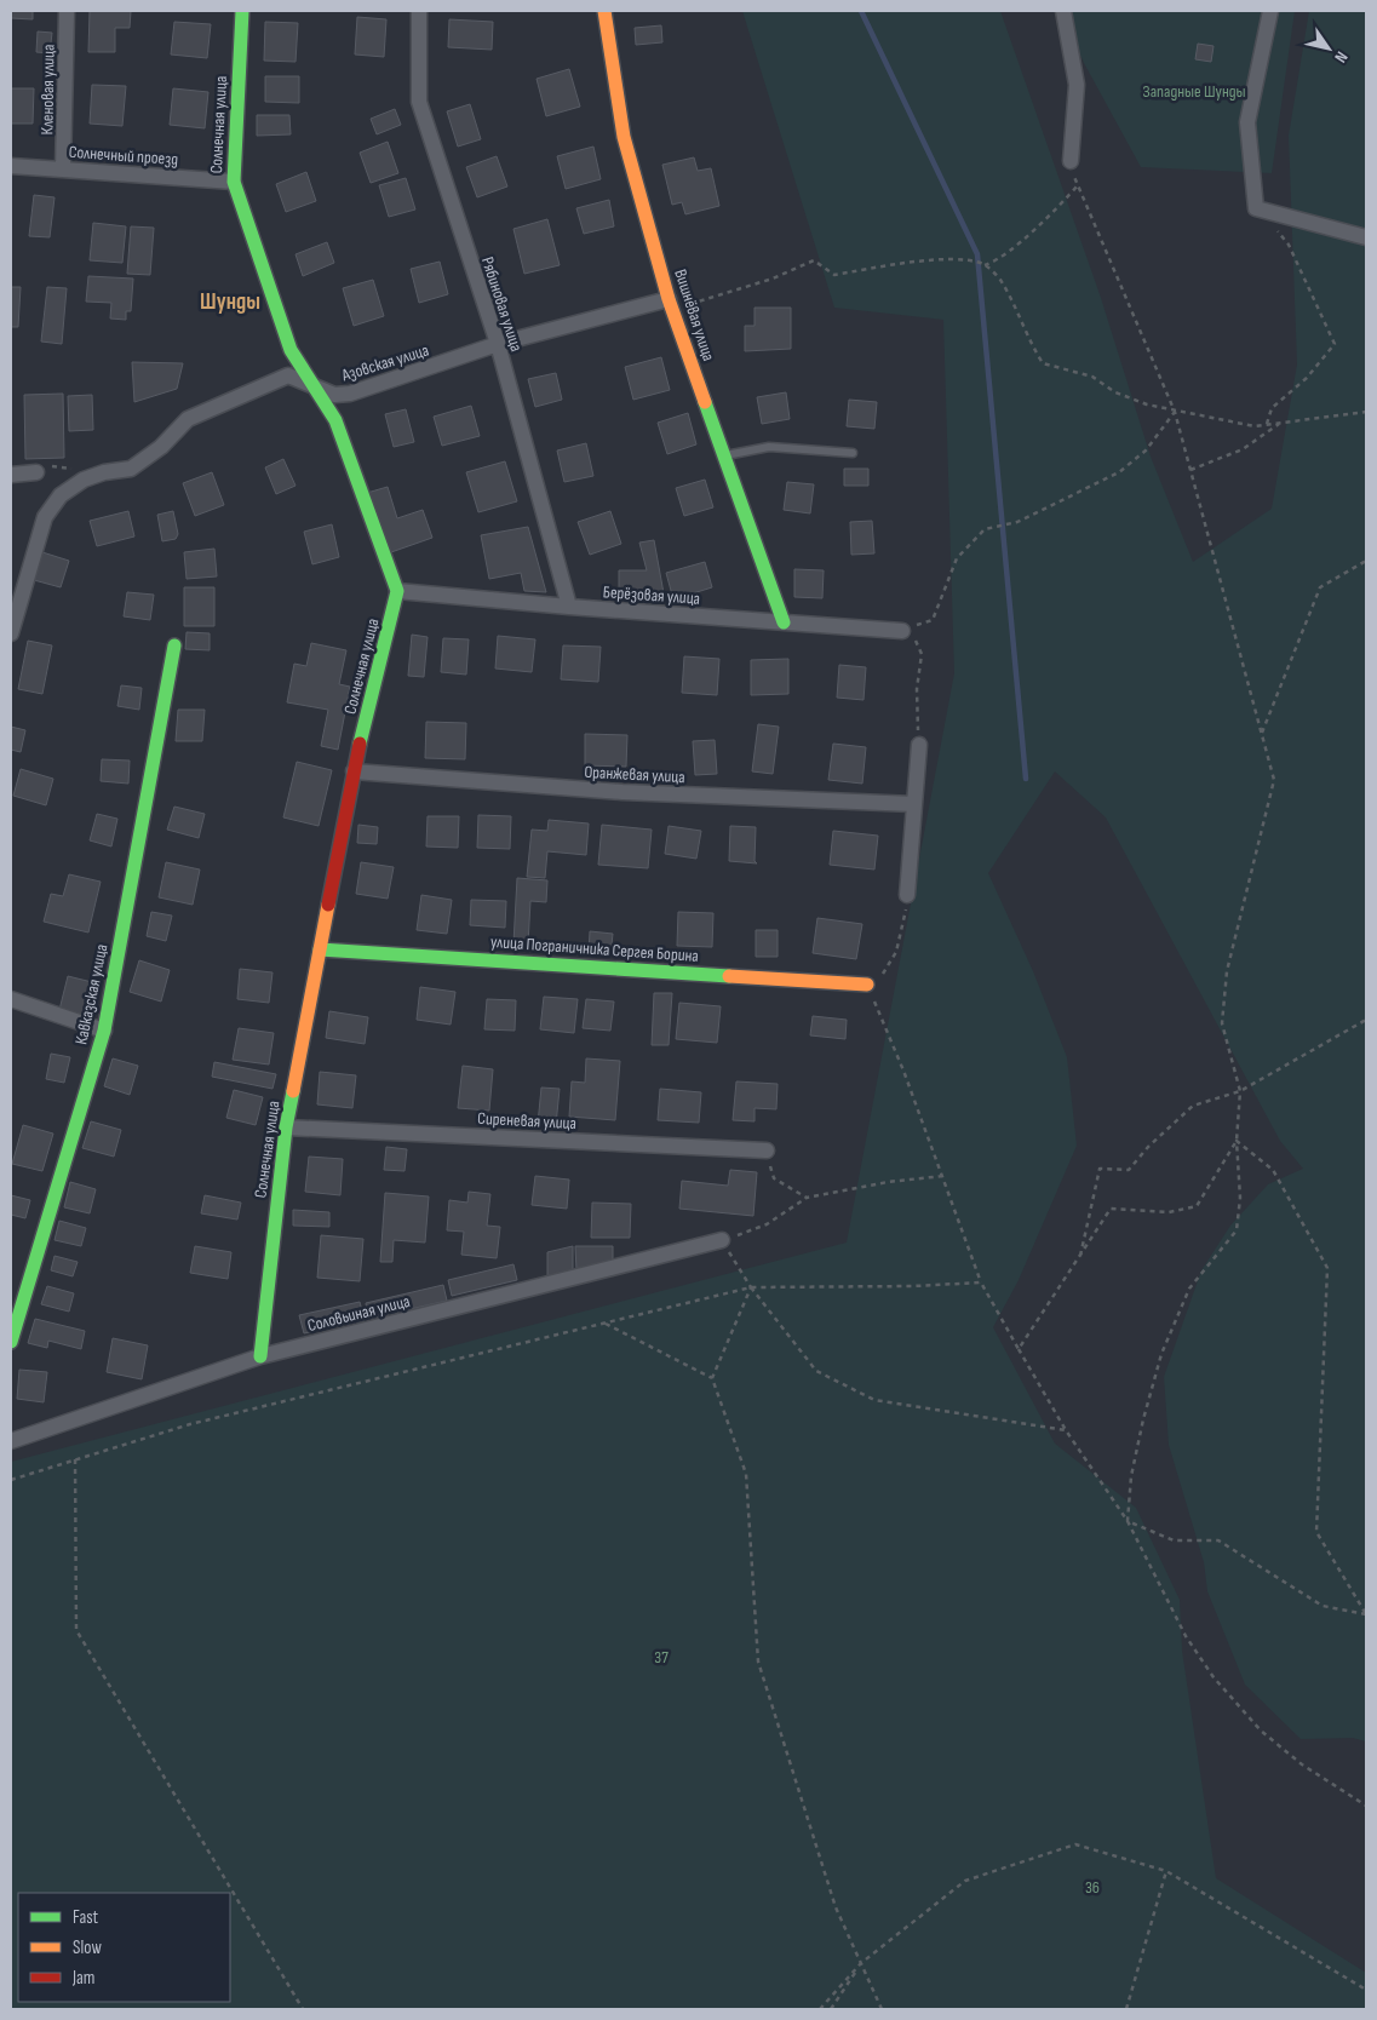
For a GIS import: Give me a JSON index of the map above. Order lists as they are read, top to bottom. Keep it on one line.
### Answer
{"streets":{"street":["Кленовая улица","Солнечная улица","Солнечный проезд","Рябиновая улица","Вишнёвая улица","Азовская улица","Берёзовая улица","Оранжевая улица","улица Пограничника Сергея Борина","Кавказская улица","Сиреневая улица","Соловьиная улица"]},"crossings":[["Кленовая улица","Солнечный проезд"],["Солнечная улица","Солнечный проезд"],["Солнечная улица","Азовская улица"],["Солнечная улица","Берёзовая улица"],["Солнечная улица","Оранжевая улица"],["Солнечная улица","улица Пограничника Сергея Борина"],["Солнечная улица","Сиреневая улица"],["Солнечная улица","Соловьиная улица"],["Рябиновая улица","Азовская улица"],["Рябиновая улица","Берёзовая улица"],["Вишнёвая улица","Азовская улица"],["Вишнёвая улица","Берёзовая улица"]],"districts":["Шунды"],"parks":["Западные Шунды","37","36"],"legend":["Fast","Slow","Jam"],"north":"bottom right"}
